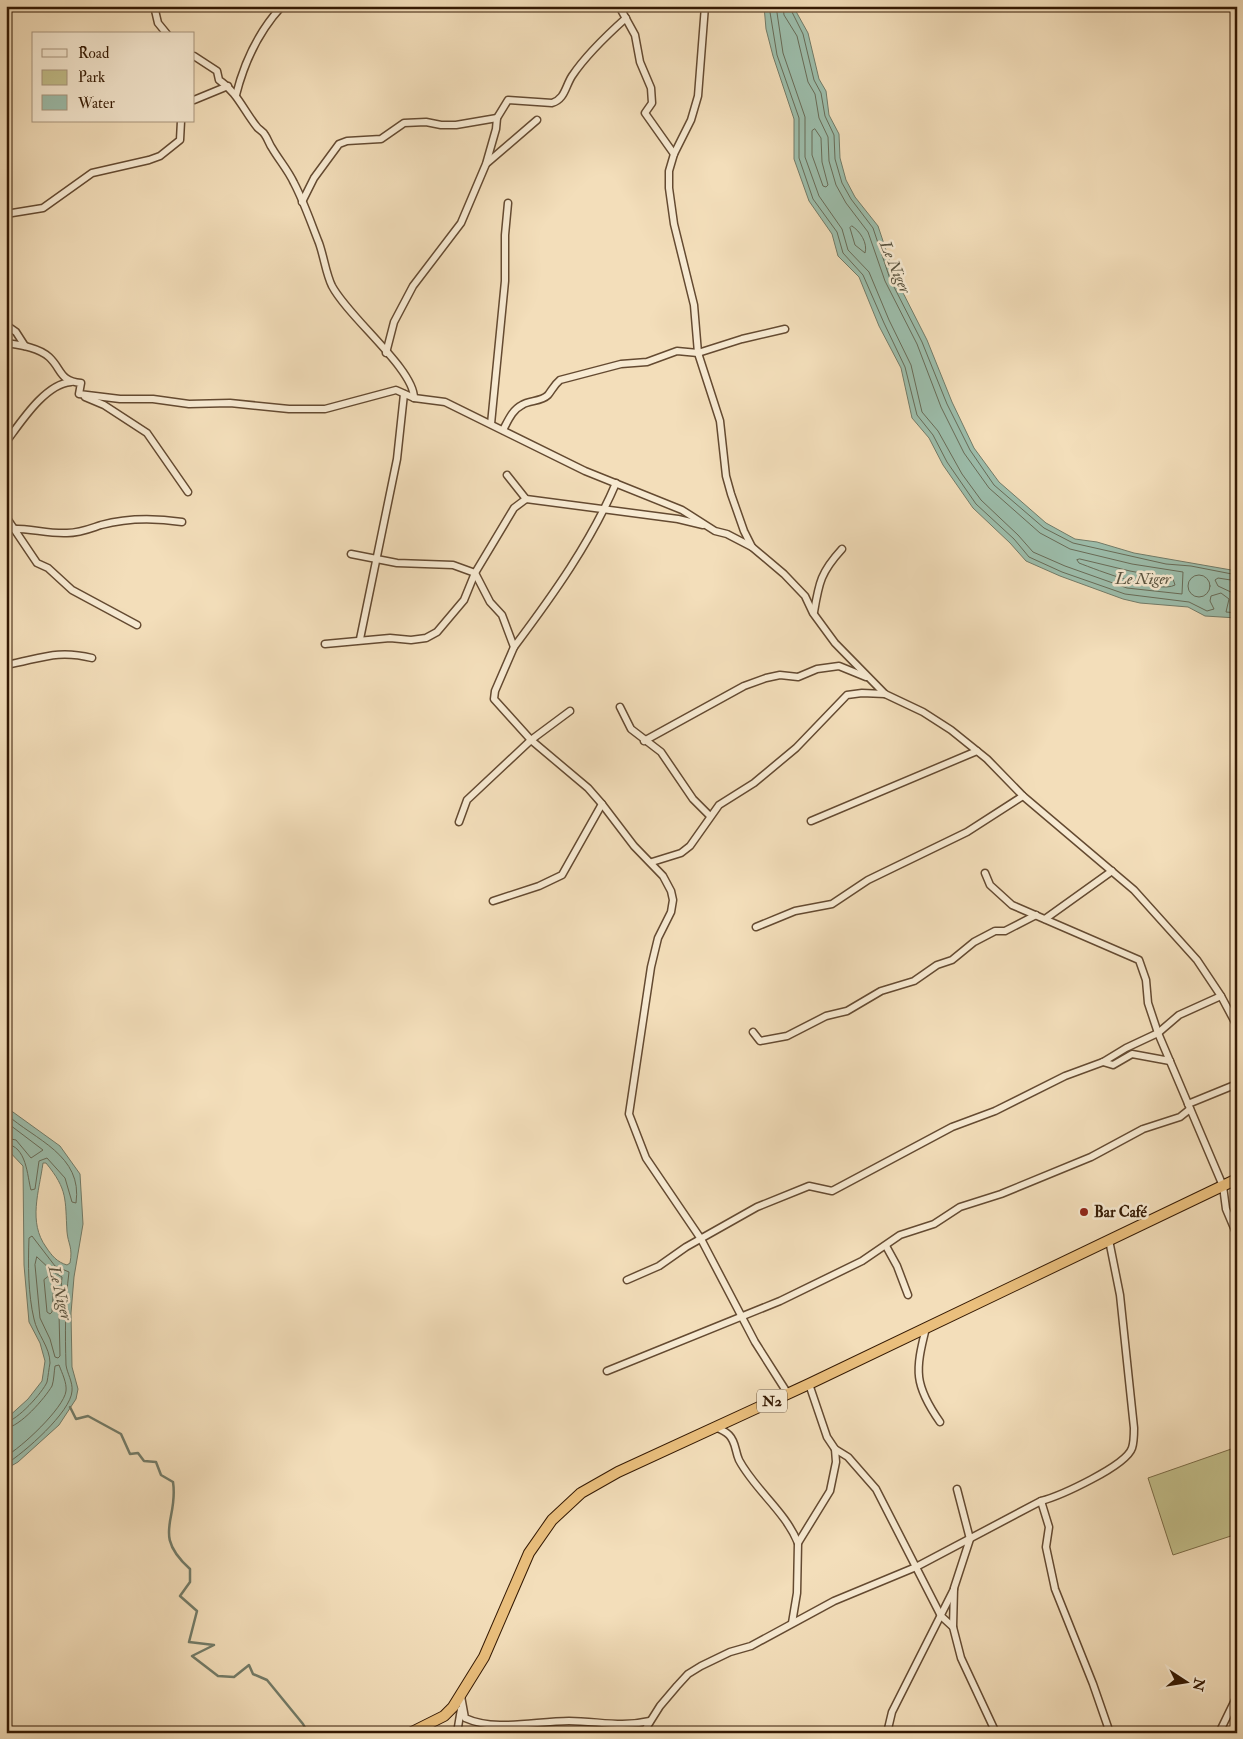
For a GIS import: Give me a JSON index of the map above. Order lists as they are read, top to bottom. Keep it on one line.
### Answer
{"streets":{"highway":["N2"]},"water":["Le Niger"],"places":["Bar Café"],"legend":["Road","Park","Water"],"north":"right"}
